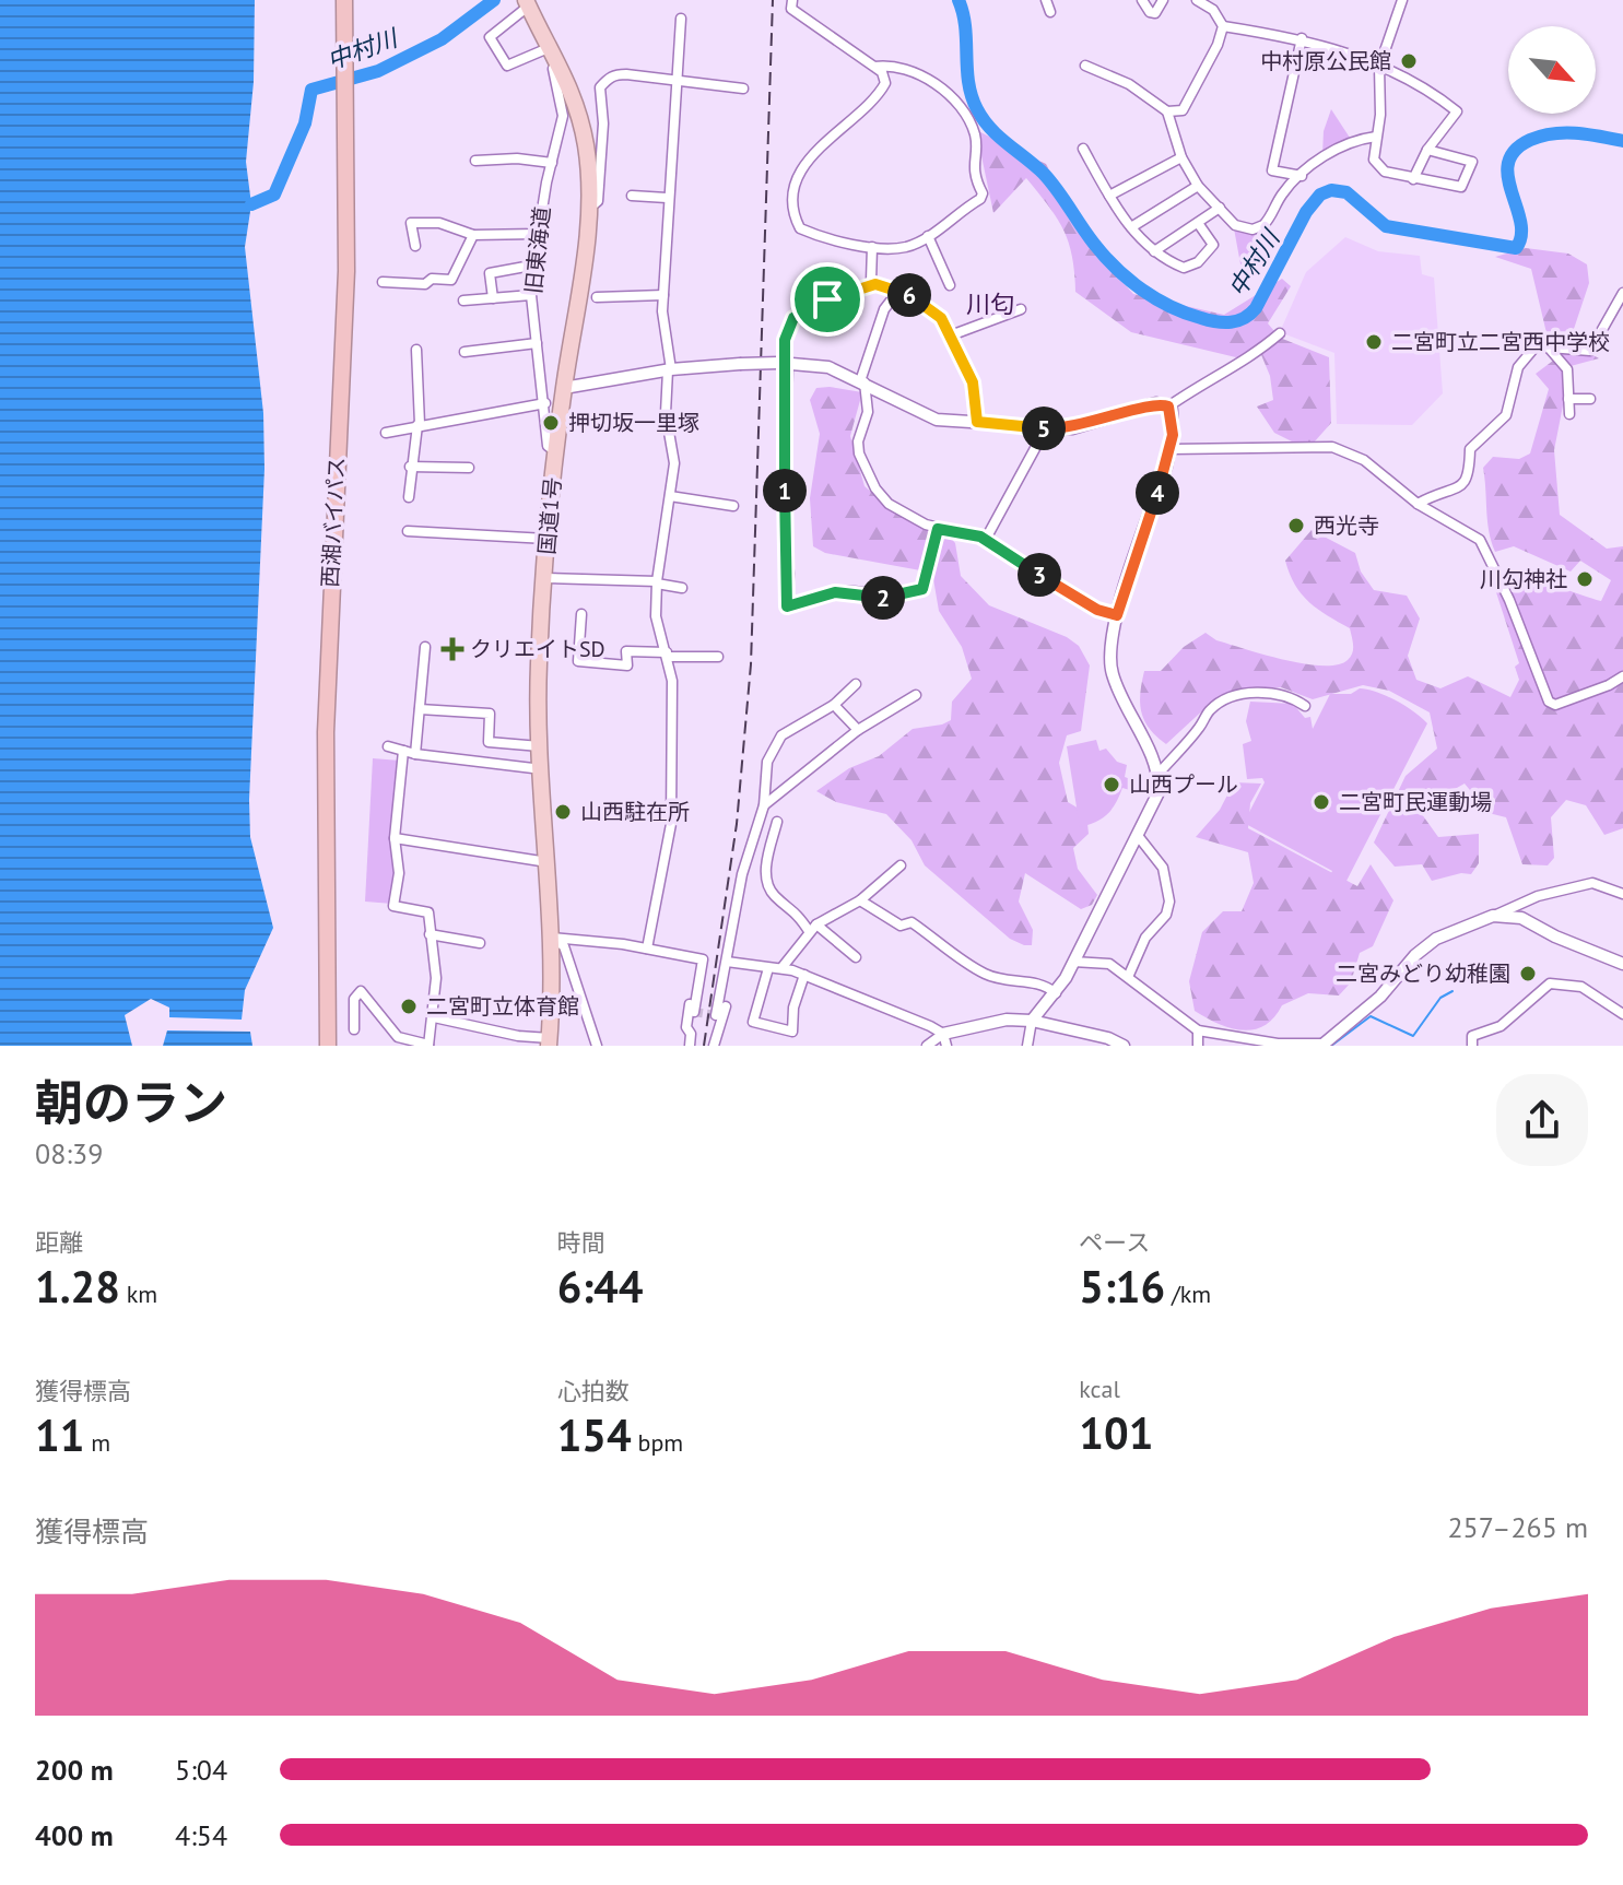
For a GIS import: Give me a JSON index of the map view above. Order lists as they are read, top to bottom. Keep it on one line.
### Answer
{"streets":{"highway":["国道1号","西湘バイパス"],"street":["旧東海道"]},"crossings":[["旧東海道","国道1号"]],"districts":["川匂"],"water":["中村川"],"places":{"other":["中村原公民館","二宮町立二宮西中学校","押切坂一里塚","西光寺","川勾神社","山西プール","二宮町民運動場","山西駐在所","二宮みどり幼稚園","二宮町立体育館"],"health":["クリエイトSD"]},"north":"bottom right","page":{"pins":["6","5","1","4","3","2"],"heading":["朝のラン","08:39"],"stats":[["距離","1.28 km"],["時間","6:44"],["ペース","5:16 /km"],["獲得標高","11 m"],["心拍数","154 bpm"],["kcal","101"]],"chart":["獲得標高","257–265 m"],"list":[{"name":"200 m","note":"5:04"},{"name":"400 m","note":"4:54"}]}}
